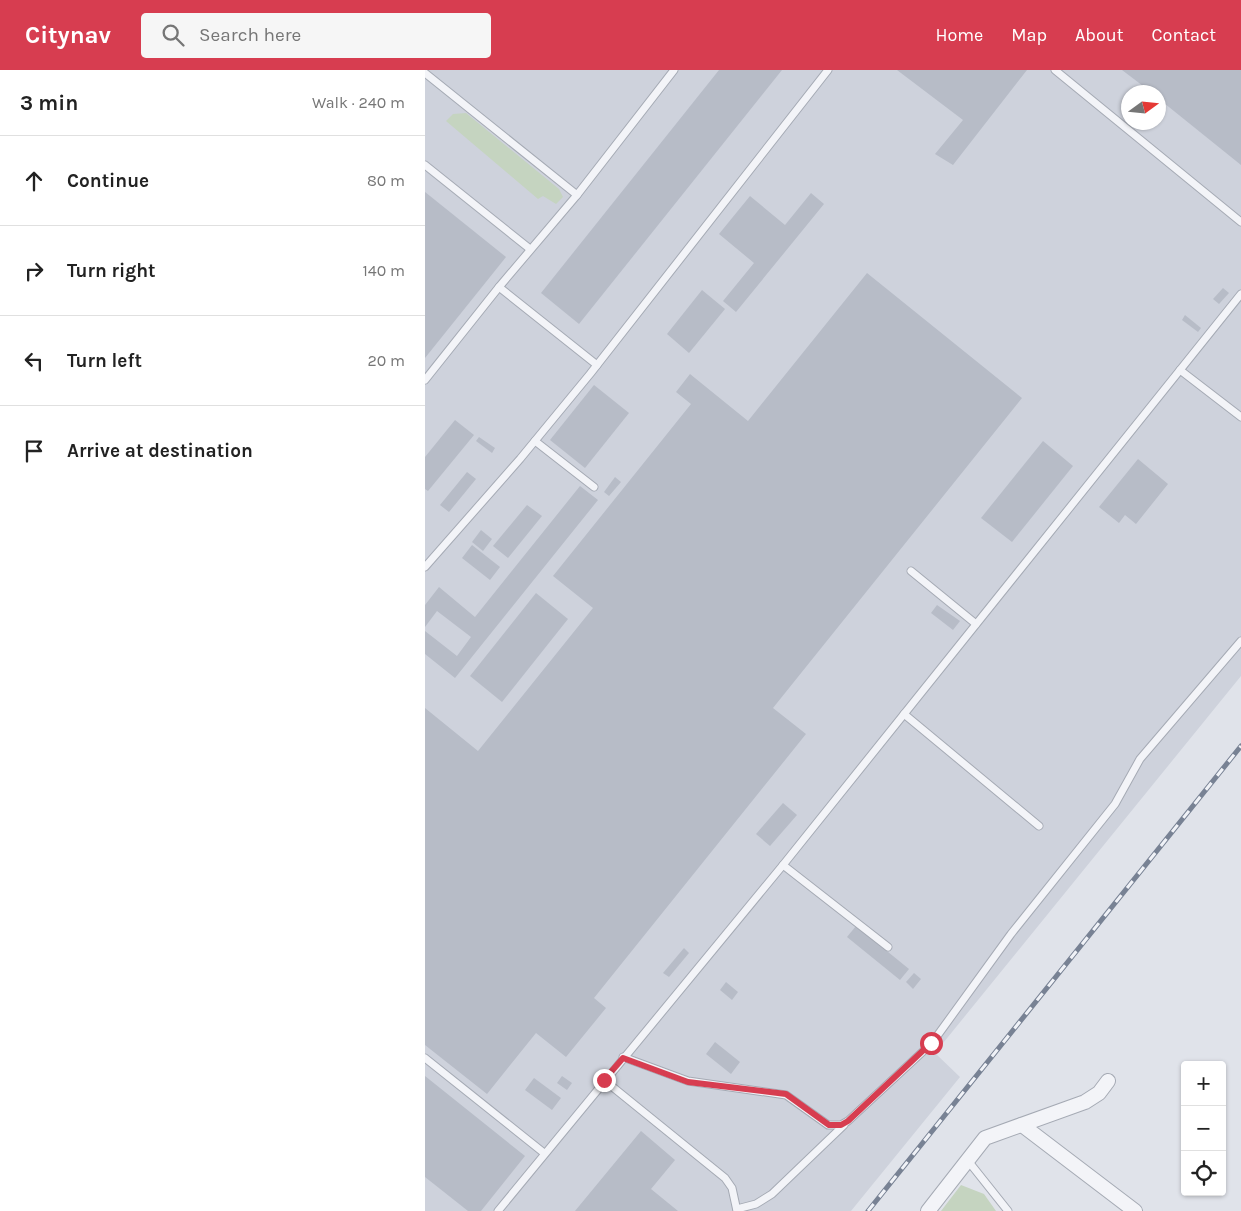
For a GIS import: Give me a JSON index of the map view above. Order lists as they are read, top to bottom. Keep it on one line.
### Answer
{"north":"right","page":{"header":"Citynav","search":"Search here","nav":["Home","Map","About","Contact"],"heading":["3 min","Walk · 240 m"],"list":[["Continue","80 m"],["Turn right","140 m"],["Turn left","20 m"],"Arrive at destination"],"map_buttons":["+","−"]}}
